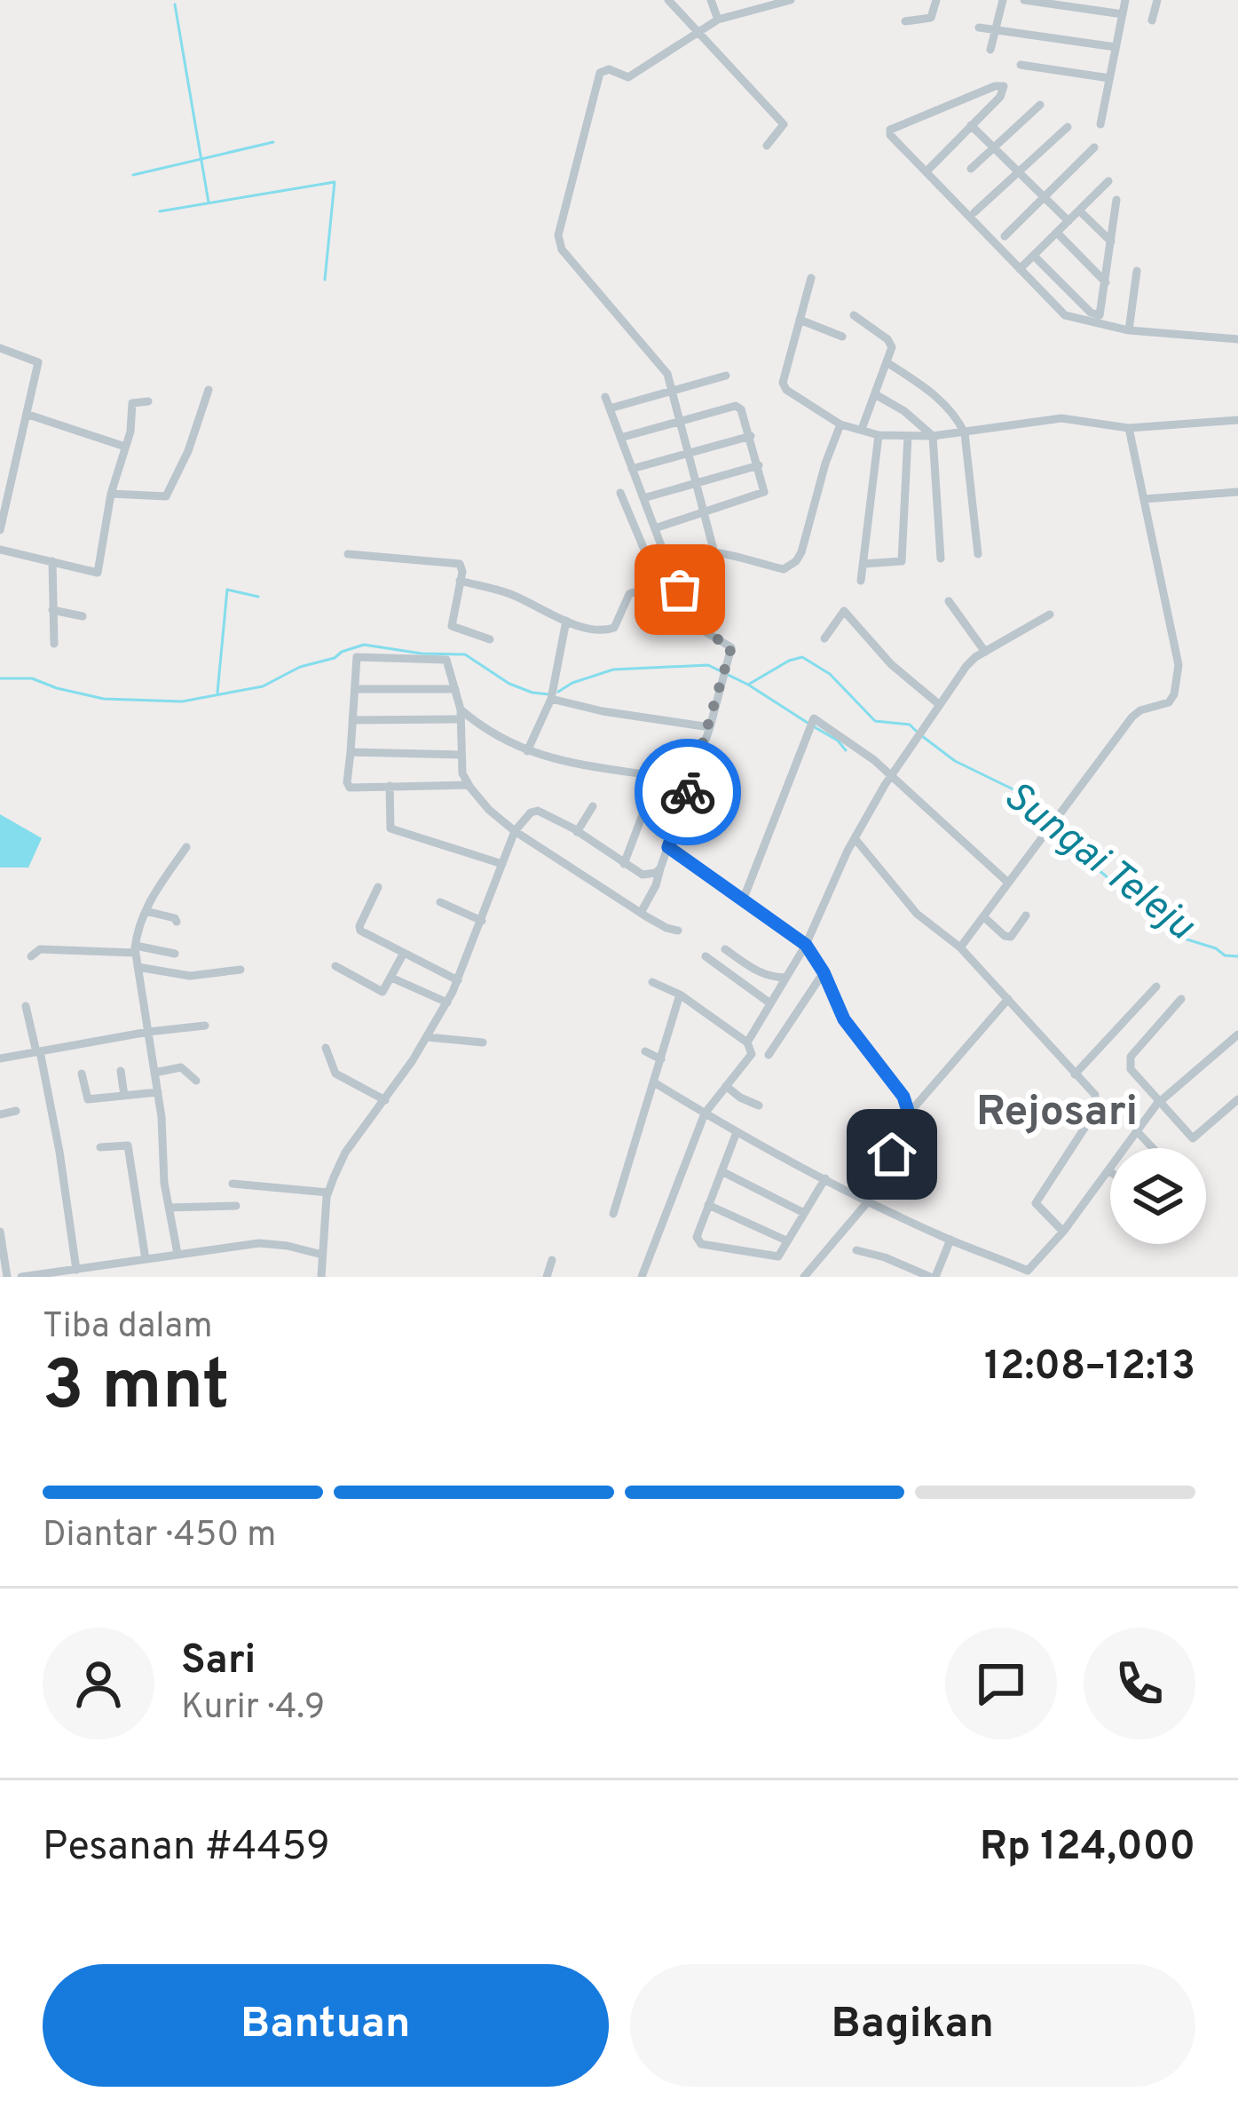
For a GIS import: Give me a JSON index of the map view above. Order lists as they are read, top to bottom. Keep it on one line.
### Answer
{"districts":["Rejosari"],"water":["Sungai Teleju"],"page":{"heading":["3 mnt","Tiba dalam","12:08–12:13"],"panel":["Sari","Kurir · 4.9","Pesanan #4459","Rp 124,000"],"bar":"Diantar · 450 m","buttons":["Bantuan","Bagikan"]}}
